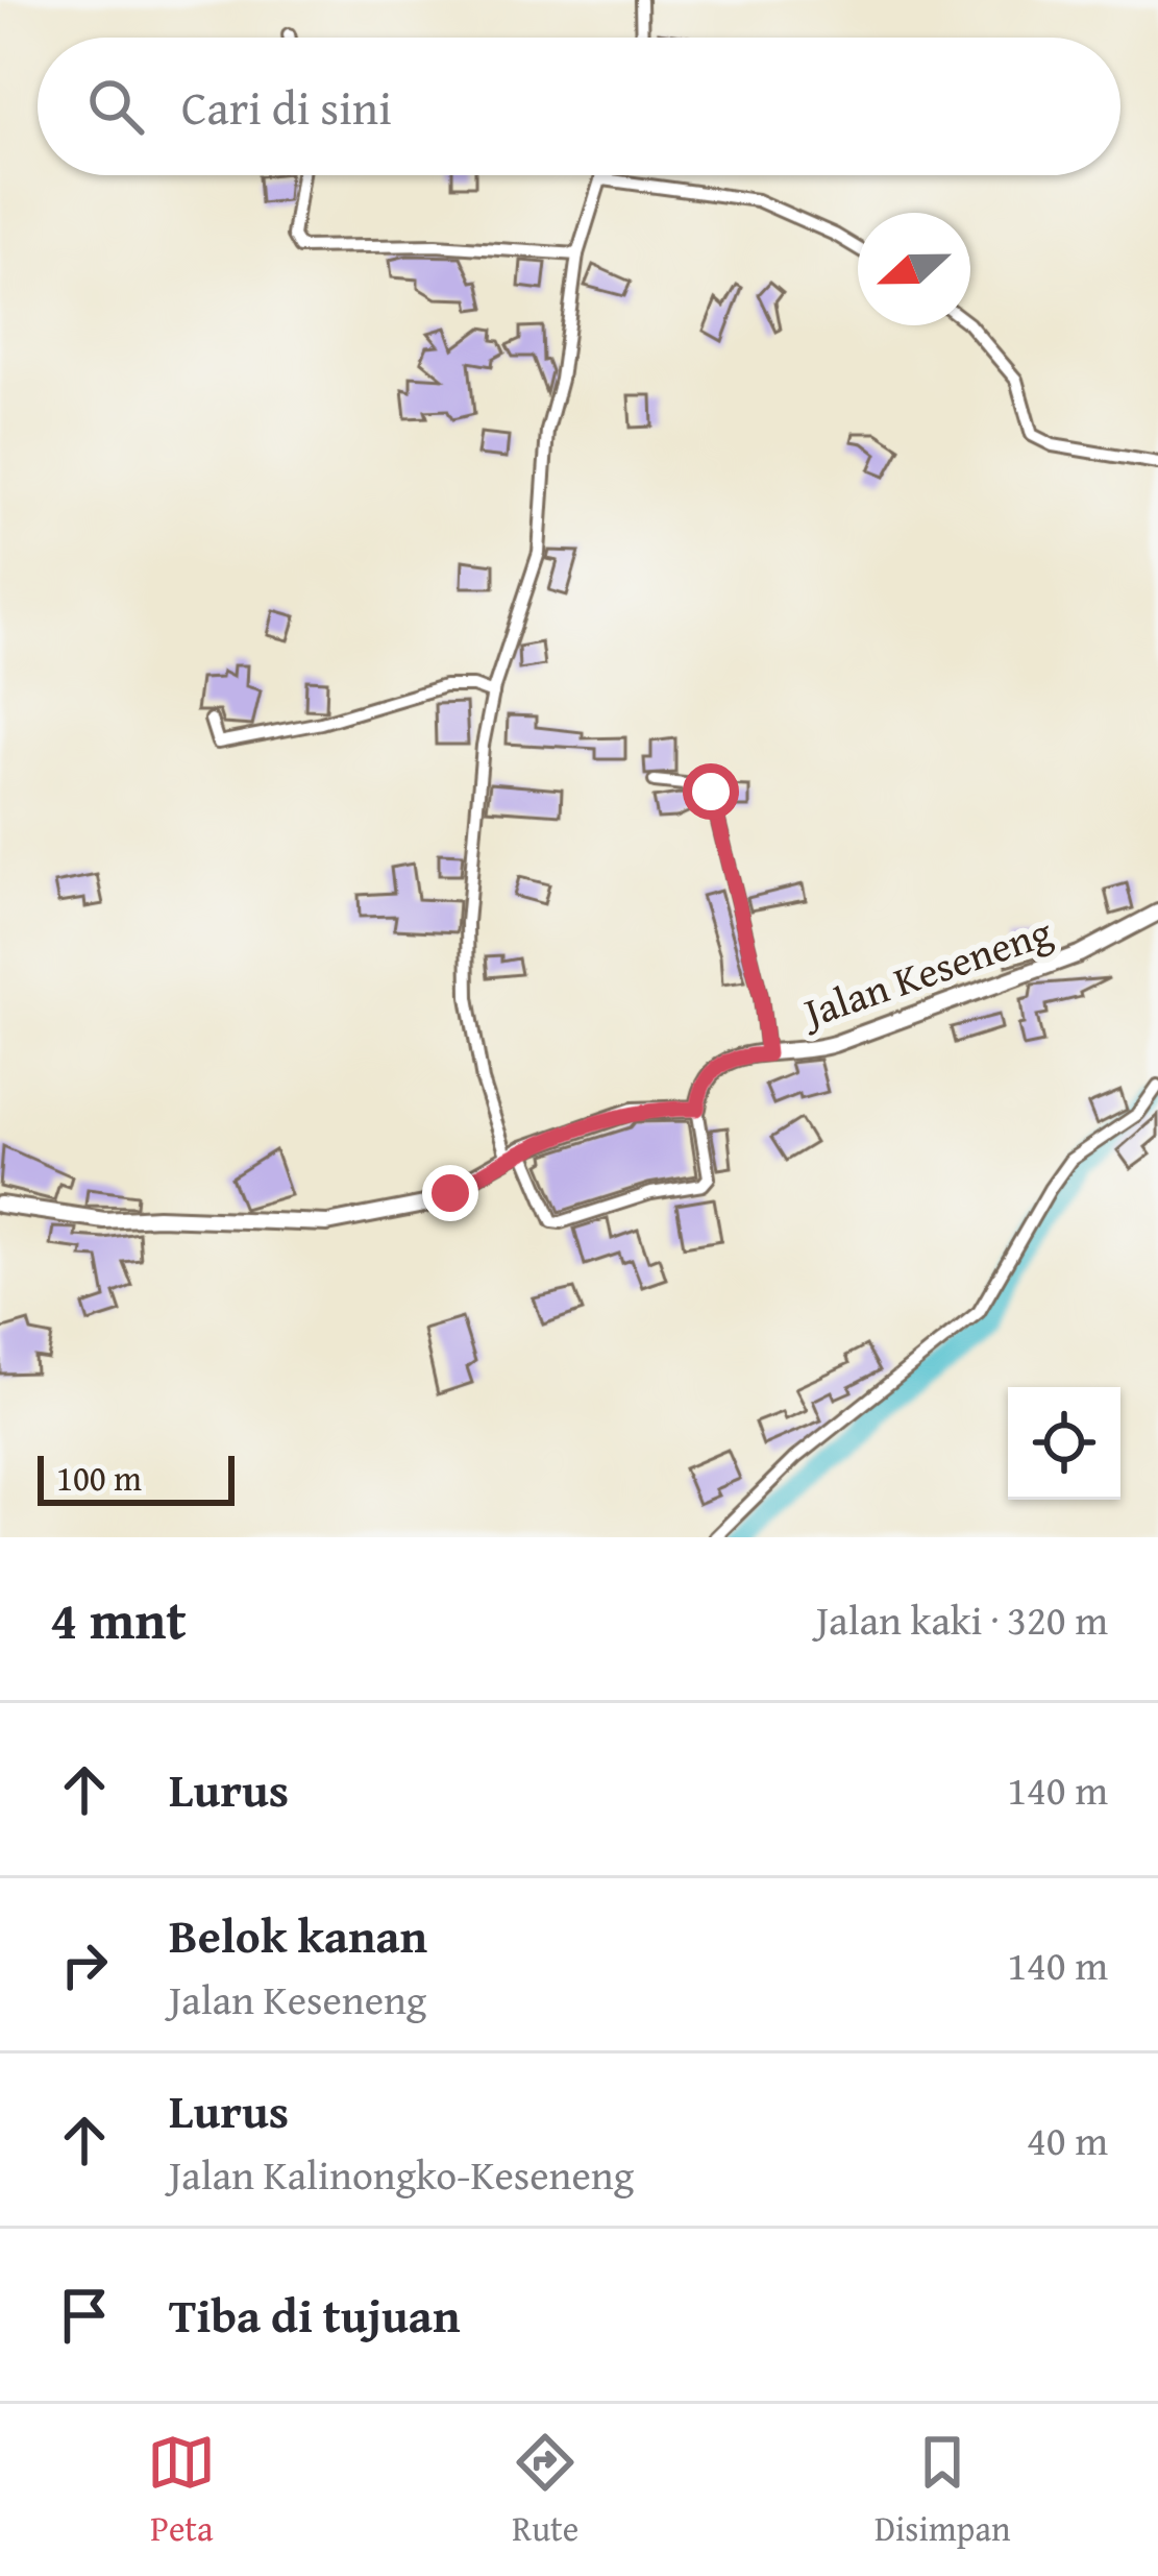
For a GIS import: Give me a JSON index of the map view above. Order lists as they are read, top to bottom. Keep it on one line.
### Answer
{"streets":{"street":["Jalan Keseneng"]},"scale_bar":"100 m","north":"left","page":{"search":"Cari di sini","scale":"100 m","heading":["4 mnt","Jalan kaki · 320 m"],"list":[["Lurus","140 m"],["Belok kanan","Jalan Keseneng","140 m"],["Lurus","Jalan Kalinongko-Keseneng","40 m"],"Tiba di tujuan"],"nav":["Peta","Rute","Disimpan"]}}
